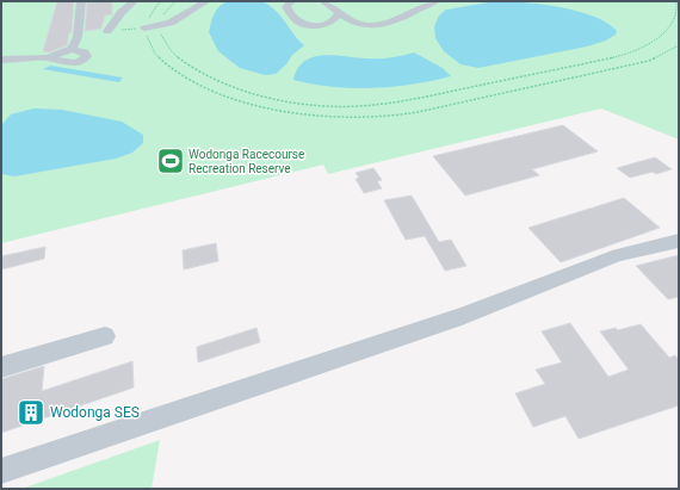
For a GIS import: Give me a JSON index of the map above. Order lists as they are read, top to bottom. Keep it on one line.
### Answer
{"places":{"sports":["Wodonga Racecourse Recreation Reserve"],"building":["Wodonga SES"]}}
